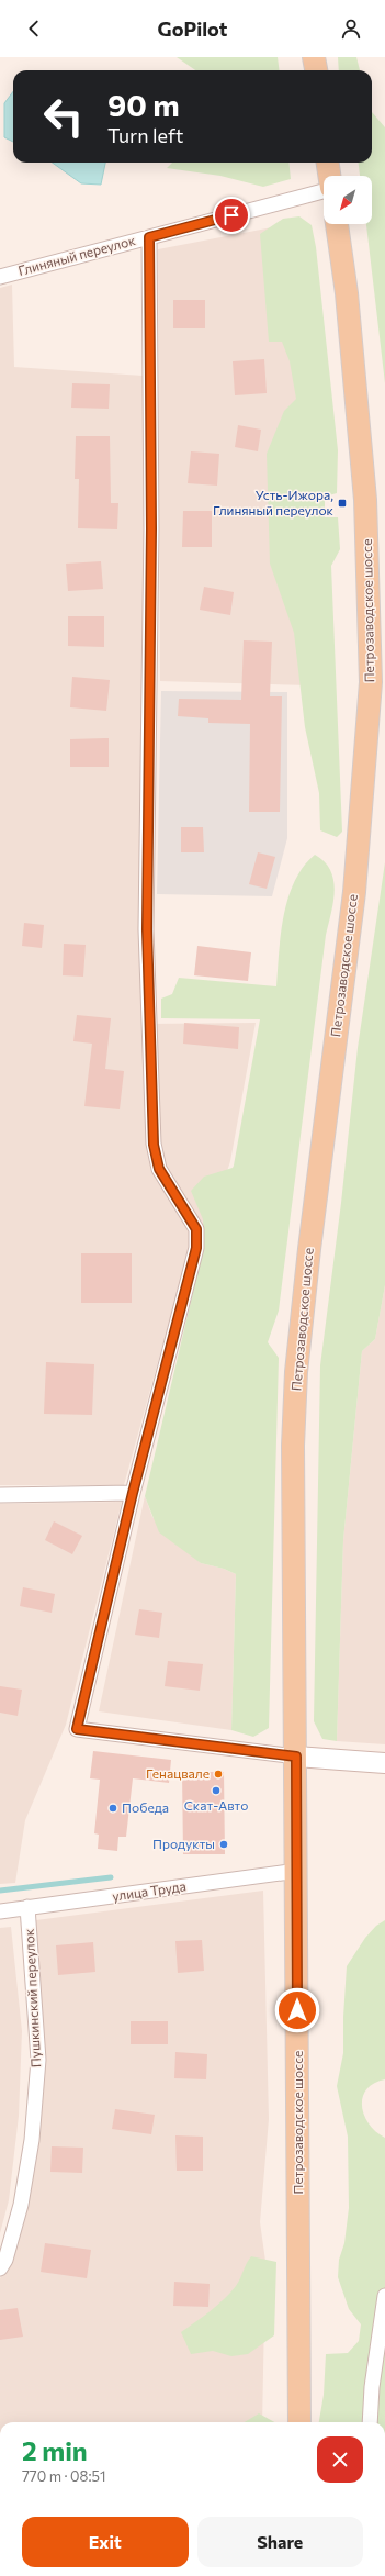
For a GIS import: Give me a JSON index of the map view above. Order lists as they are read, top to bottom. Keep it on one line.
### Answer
{"streets":{"main road":["Петрозаводское шоссе"],"street":["Глиняный переулок","улица Труда","Пушкинский переулок"]},"crossings":[["Петрозаводское шоссе","улица Труда"],["улица Труда","Пушкинский переулок"]],"places":{"transit":["Усть-Ижора, Глиняный переулок"],"other":["Генацвале","Скат-Авто","Победа","Продукты"]},"north":"bottom left","page":{"header":"GoPilot","turn":["90 m","Turn left"],"heading":["2 min","770 m · 08:51"],"buttons":["Exit","Share"]}}
